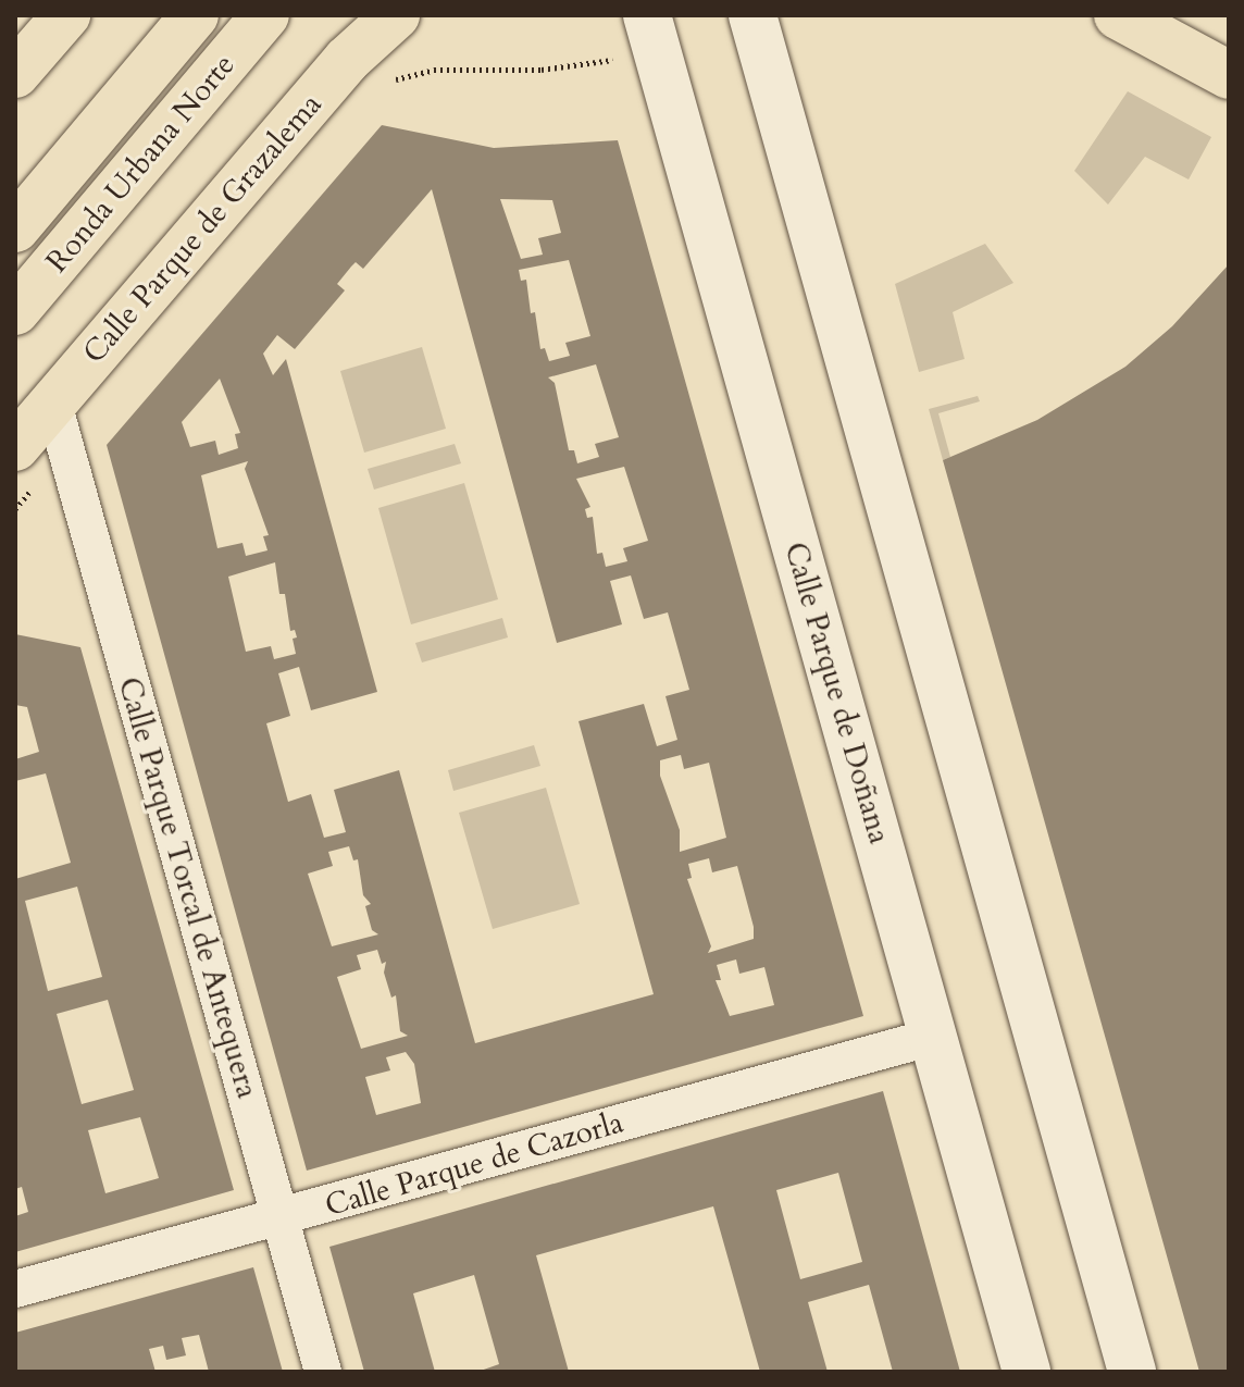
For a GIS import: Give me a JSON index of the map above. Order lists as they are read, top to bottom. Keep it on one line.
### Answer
{"streets":{"main road":["Ronda Urbana Norte","Calle Parque de Grazalema"],"street":["Calle Parque de Doñana","Calle Parque Torcal de Antequera","Calle Parque de Cazorla"]},"crossings":[["Calle Parque de Grazalema","Calle Parque Torcal de Antequera"],["Calle Parque de Doñana","Calle Parque de Cazorla"],["Calle Parque Torcal de Antequera","Calle Parque de Cazorla"]]}
